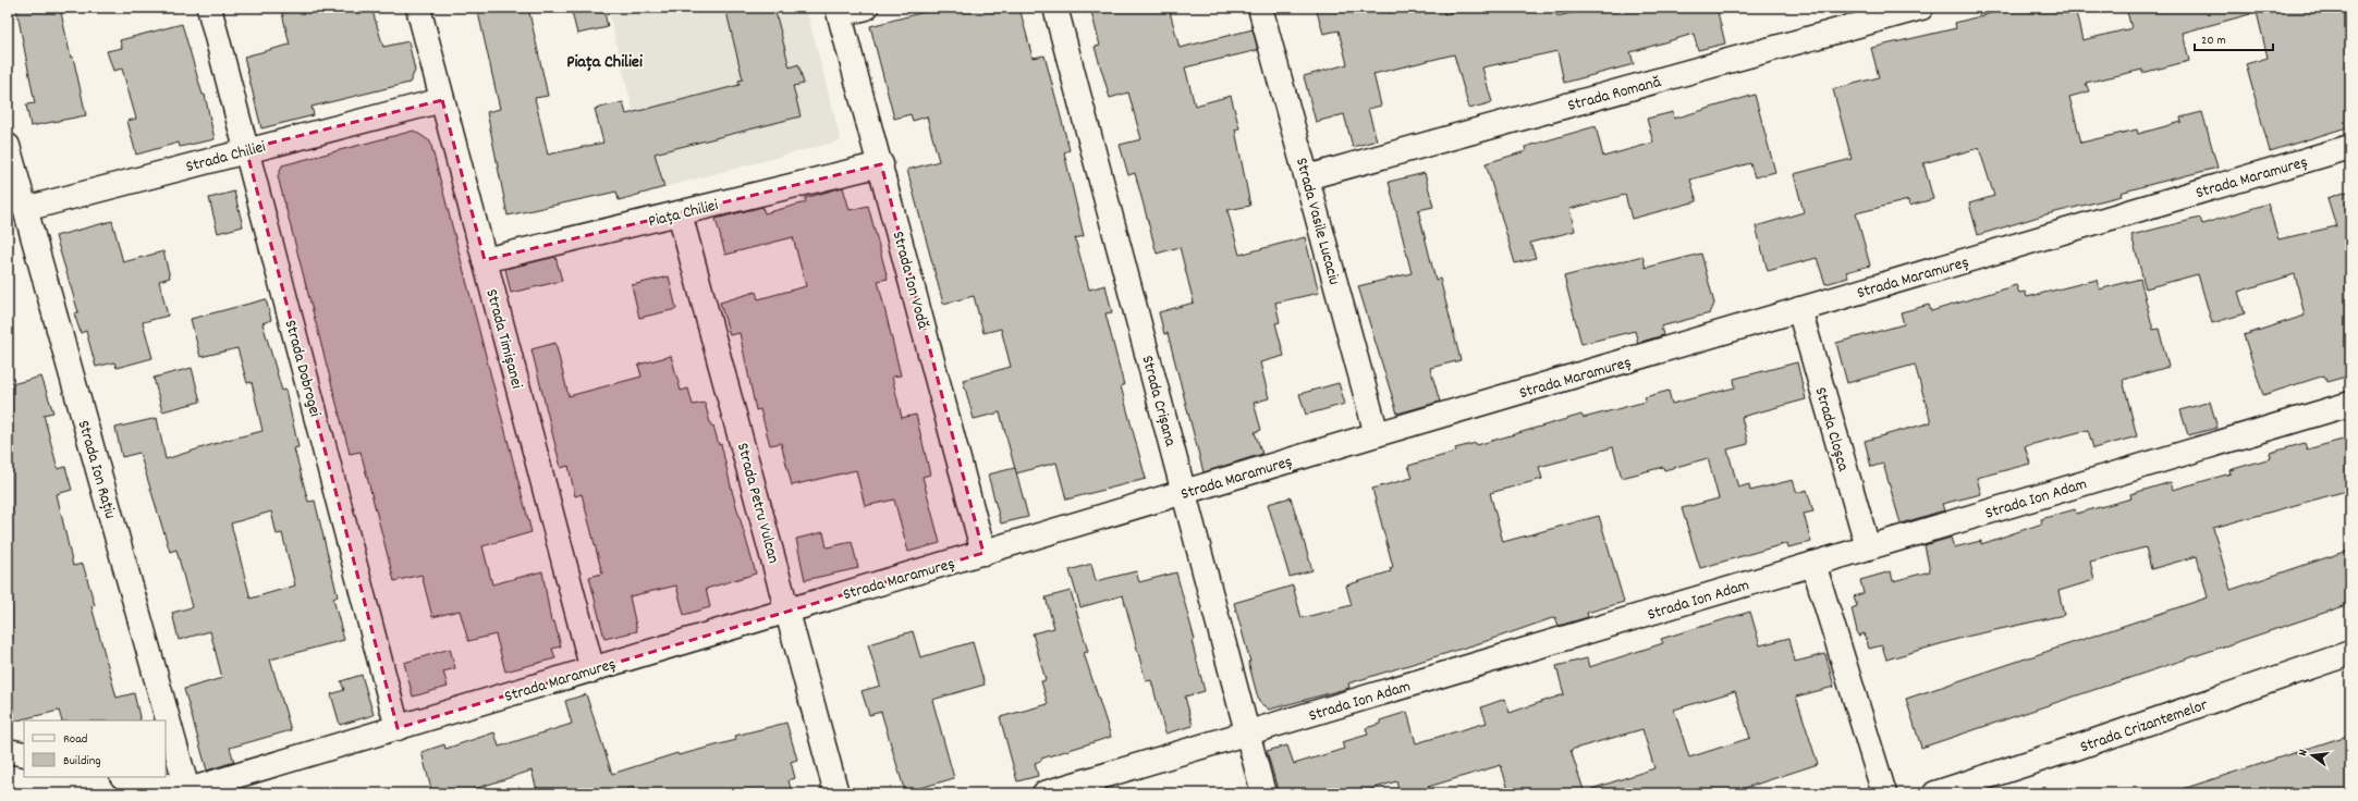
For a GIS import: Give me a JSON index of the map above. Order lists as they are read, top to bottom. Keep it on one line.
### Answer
{"streets":{"street":["Strada Romană","Strada Chiliei","Strada Maramureș","Piața Chiliei","Strada Vasile Lucaciu","Strada Ion Vodă","Strada Timișanei","Strada Dobrogei","Strada Crișana","Strada Cloșca","Strada Ion Rațiu","Strada Ion Adam","Strada Petru Vulcan","Strada Crizantemelor"]},"crossings":[["Strada Romană","Strada Vasile Lucaciu"],["Strada Chiliei","Strada Timișanei"],["Strada Chiliei","Strada Dobrogei"],["Strada Chiliei","Strada Ion Rațiu"],["Strada Maramureș","Strada Vasile Lucaciu"],["Strada Maramureș","Strada Ion Vodă"],["Strada Maramureș","Strada Timișanei"],["Strada Maramureș","Strada Dobrogei"],["Strada Maramureș","Strada Crișana"],["Strada Maramureș","Strada Cloșca"],["Strada Maramureș","Strada Ion Rațiu"],["Strada Maramureș","Strada Petru Vulcan"],["Piața Chiliei","Strada Ion Vodă"],["Piața Chiliei","Strada Timișanei"],["Piața Chiliei","Strada Petru Vulcan"],["Strada Crișana","Strada Ion Adam"],["Strada Cloșca","Strada Ion Adam"]],"districts":["Piața Chiliei"],"legend":["Road","Building"],"scale_bar":"20 m","north":"left"}
